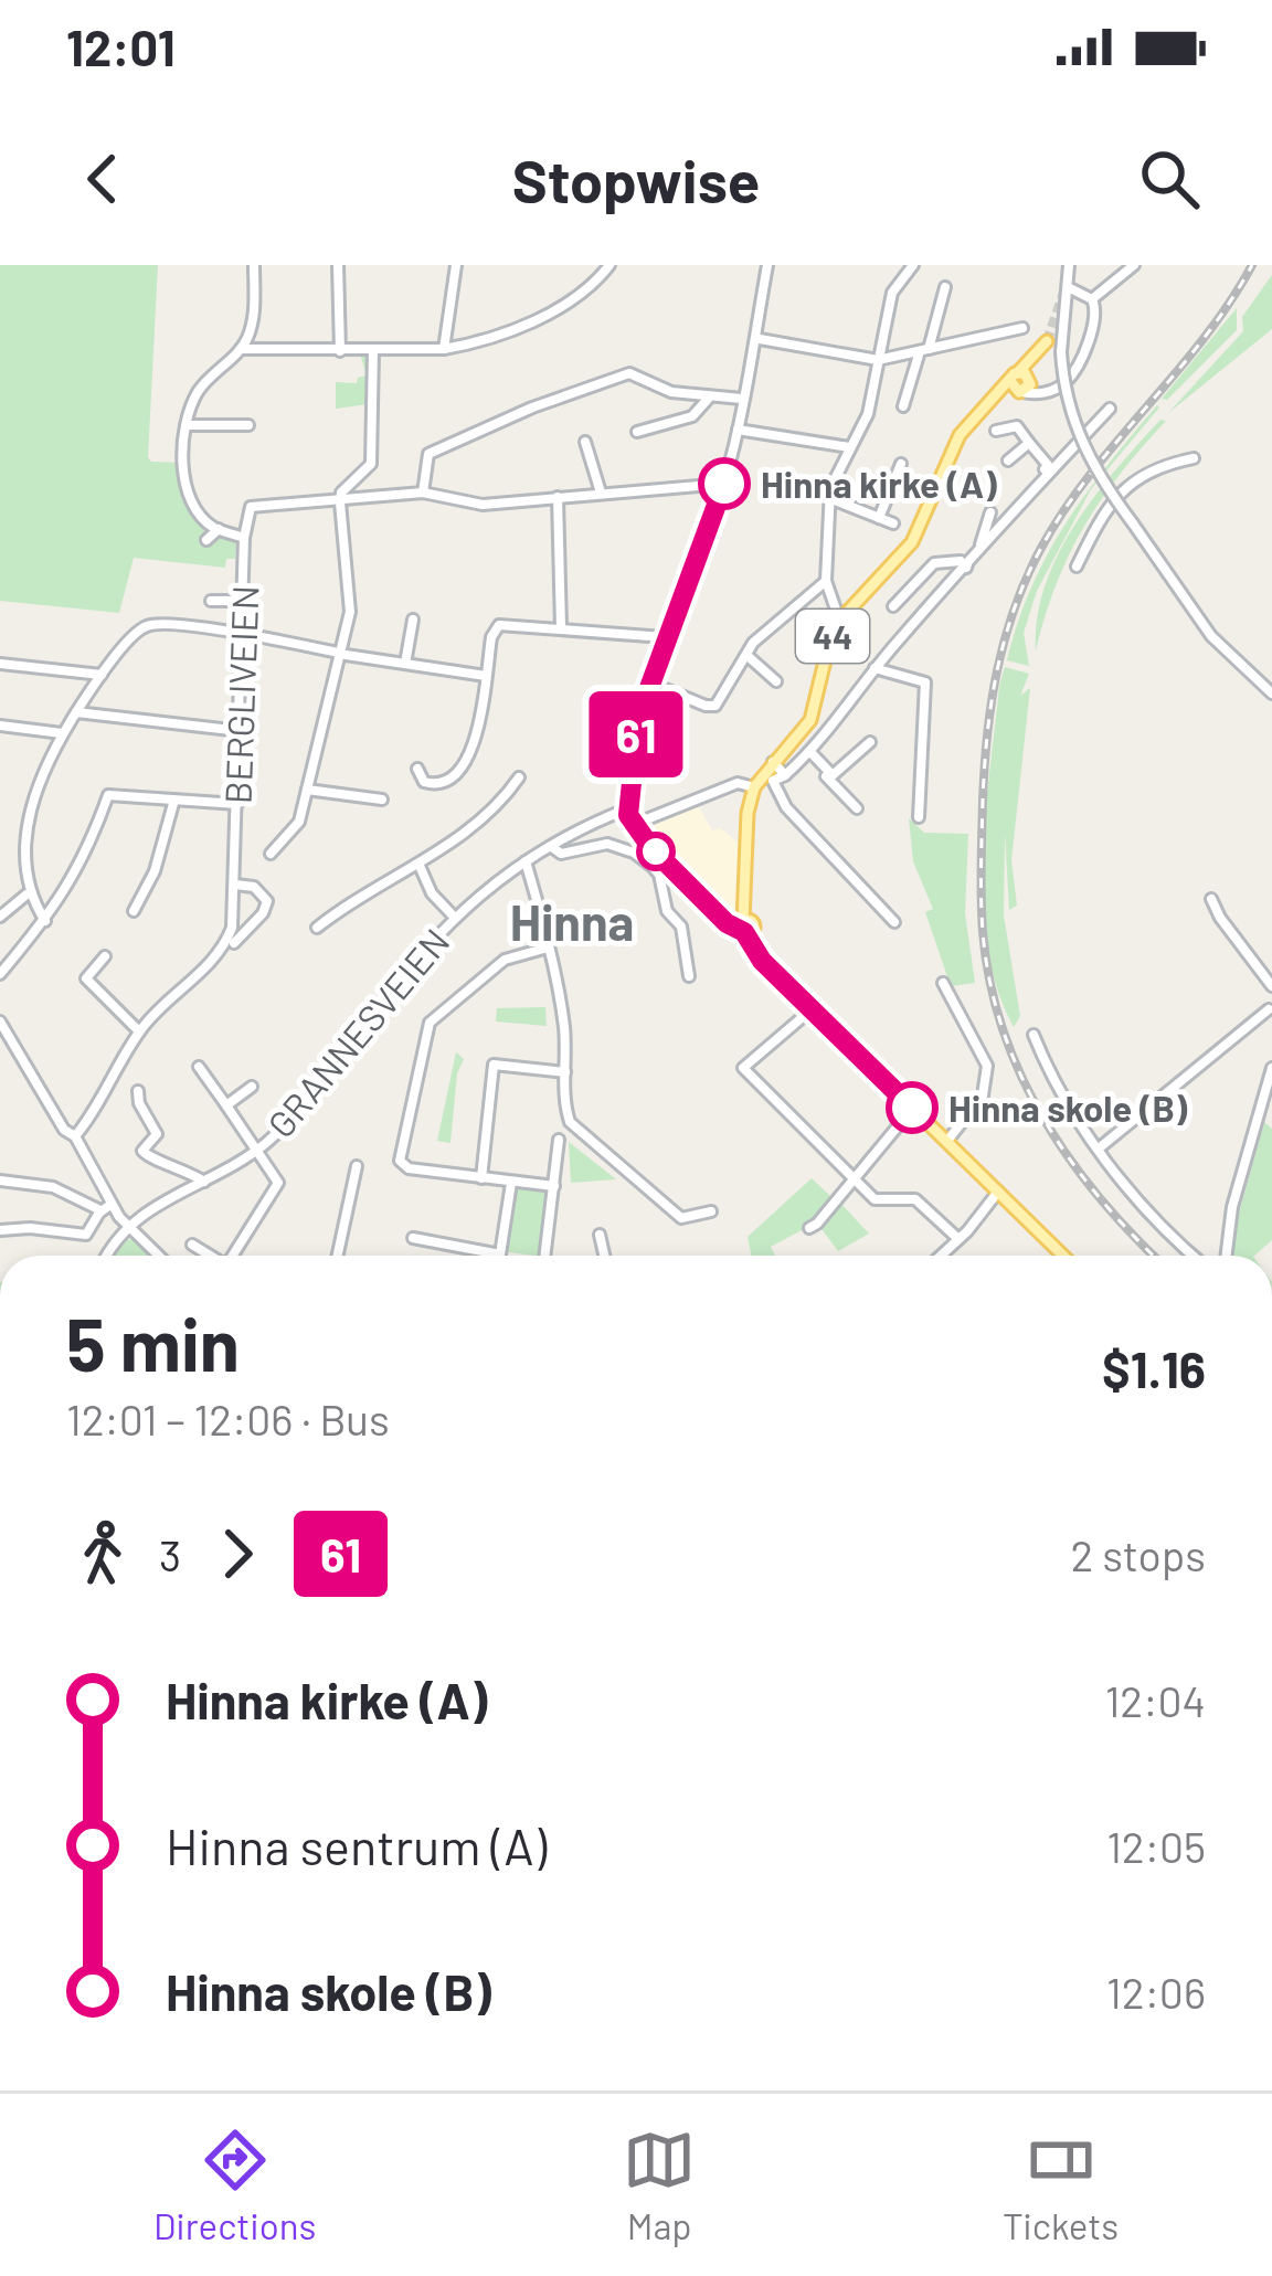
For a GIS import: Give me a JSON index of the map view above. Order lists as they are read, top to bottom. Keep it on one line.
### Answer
{"streets":{"main road":["44"],"street":["BERGLIVEIEN","GRANNESVEIEN"]},"districts":["Hinna"],"places":["Hinna kirke (A)","Hinna skole (B)"],"lines":["bus line 61"],"page":{"status":"12:01","header":"Stopwise","on_map":"61","heading":["5 min","12:01 – 12:06 · Bus","$1.16"],"legs":["3","61","2 stops"],"list":[{"name":"Hinna kirke (A)","value":"12:04"},{"name":"Hinna sentrum (A)","value":"12:05"},{"name":"Hinna skole (B)","value":"12:06"}],"tabs":["Directions","Map","Tickets"]}}
